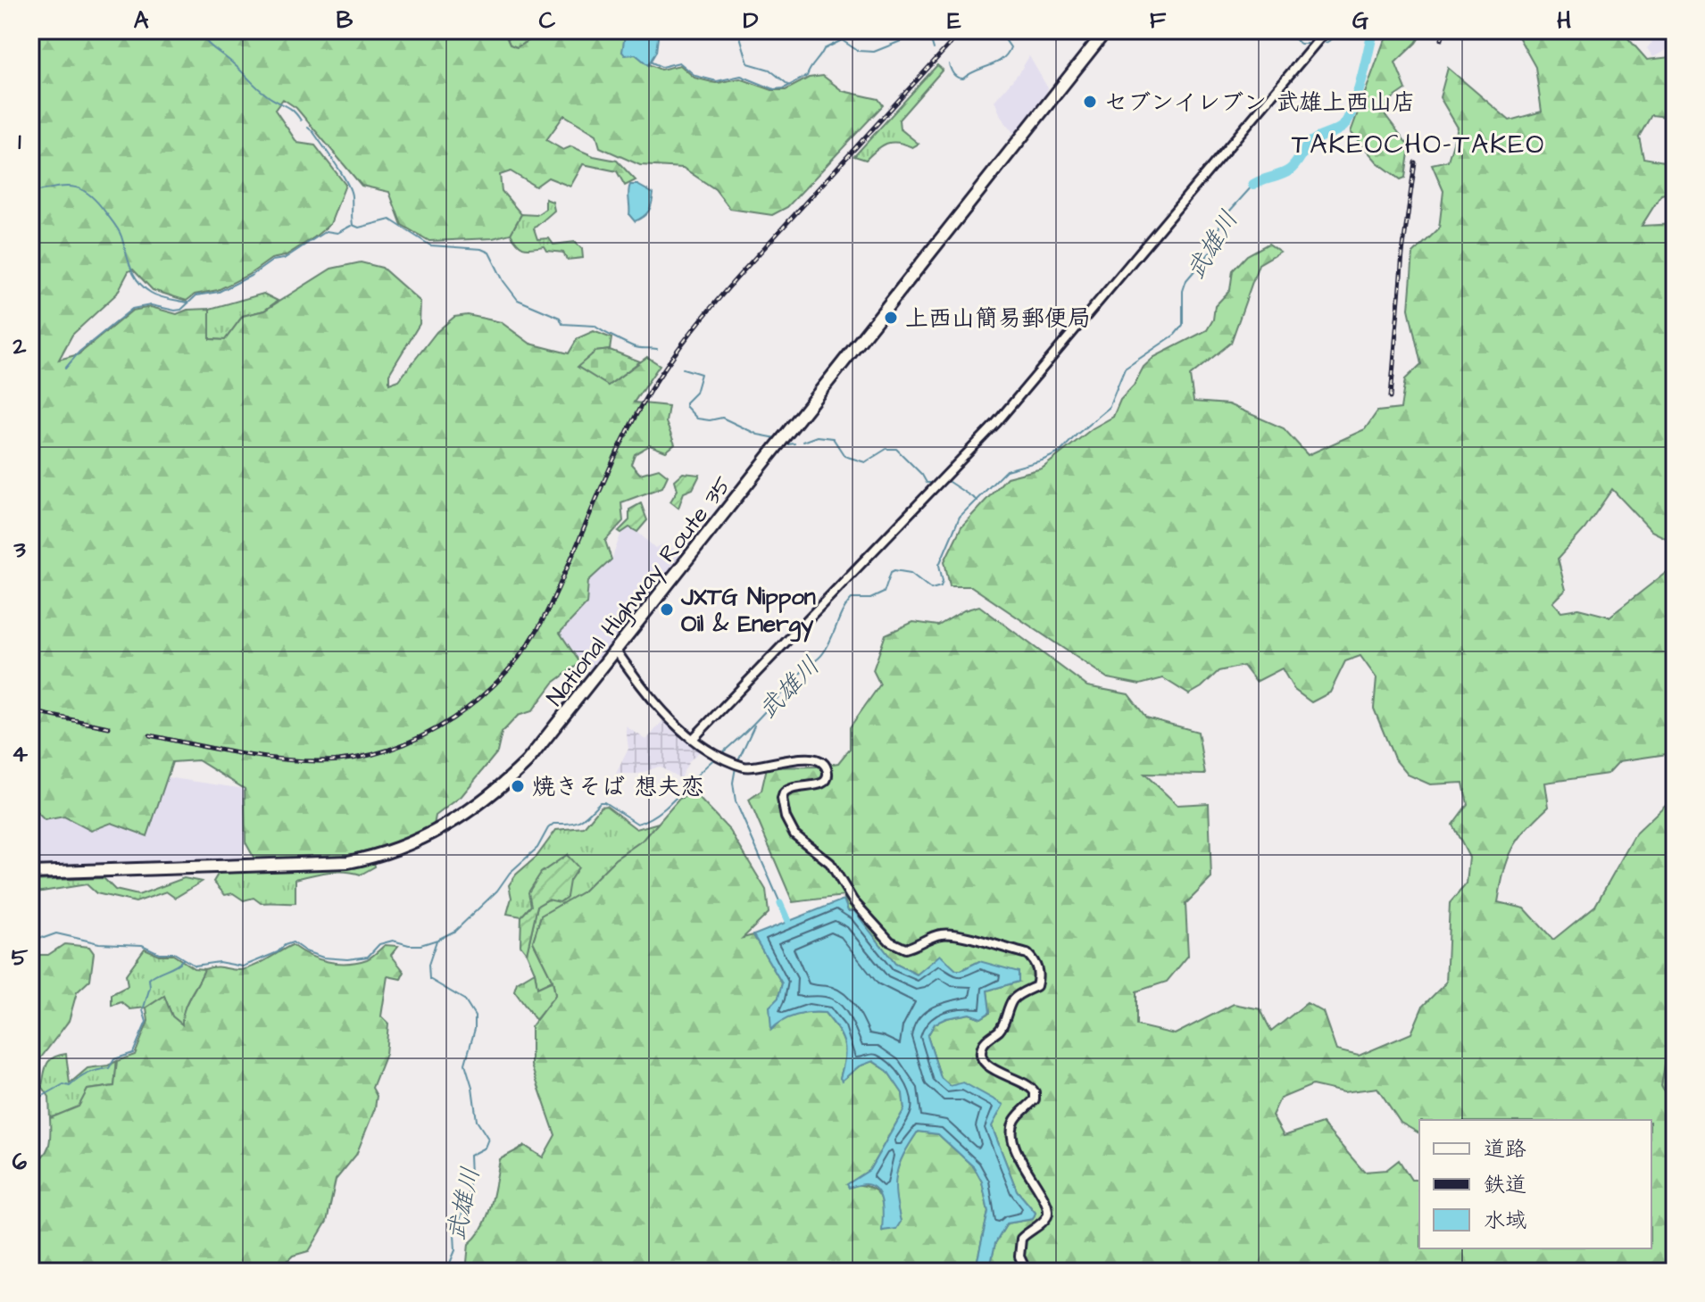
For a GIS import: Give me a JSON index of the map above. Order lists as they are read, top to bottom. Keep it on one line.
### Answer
{"streets":{"highway":["National Highway Route 35"]},"districts":["TAKEOCHO-TAKEO"],"water":["武雄川"],"places":["セブンイレブン 武雄上西山店","上西山簡易郵便局","JXTG Nippon Oil & Energy","焼きそば 想夫恋"],"legend":["道路","鉄道","水域"],"grid":{"columns":["A","B","C","D","E","F","G","H"],"rows":["1","2","3","4","5","6"]}}
